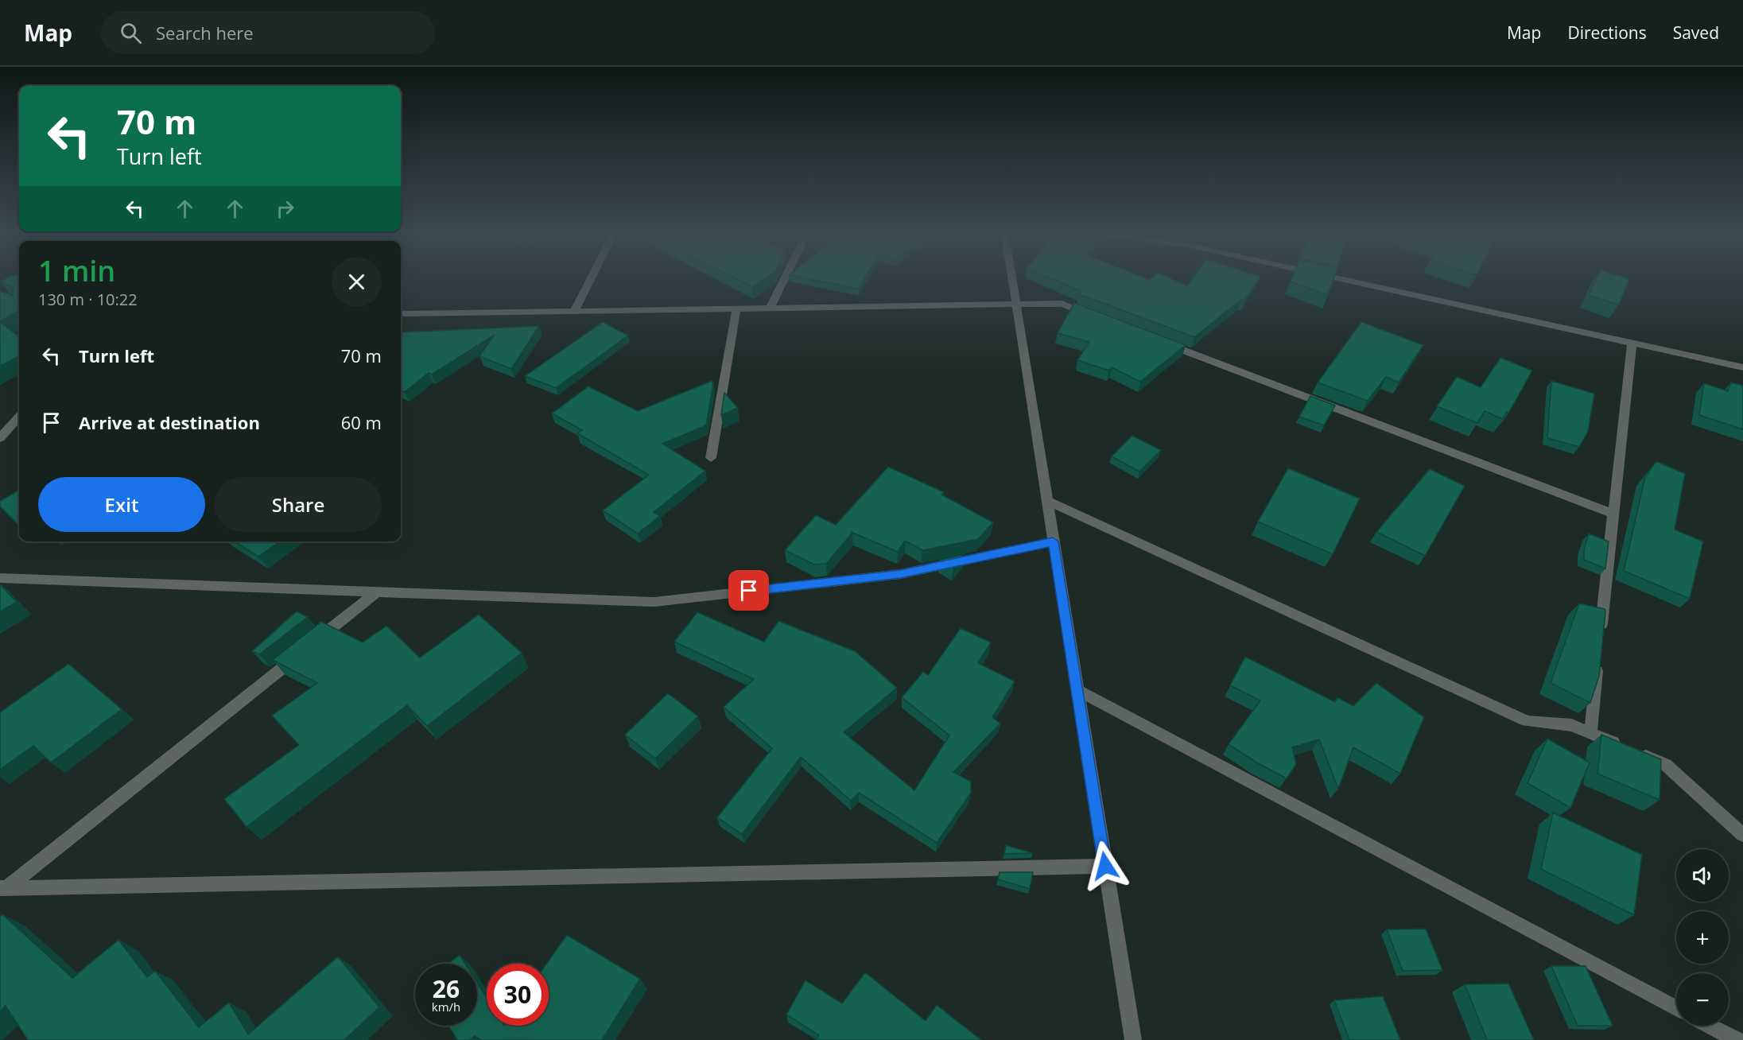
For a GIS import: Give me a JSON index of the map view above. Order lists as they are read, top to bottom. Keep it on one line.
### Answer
{"page":{"header":"Map","search":"Search here","nav":["Map","Directions","Saved"],"turn":["70 m","Turn left"],"heading":["1 min","130 m · 10:22"],"list":[{"name":"Turn left","value":"70 m"},{"name":"Arrive at destination","value":"60 m"}],"buttons":["Exit","Share"],"map_buttons":["+","−"],"speed":"26 km/h","limit":"30"}}
